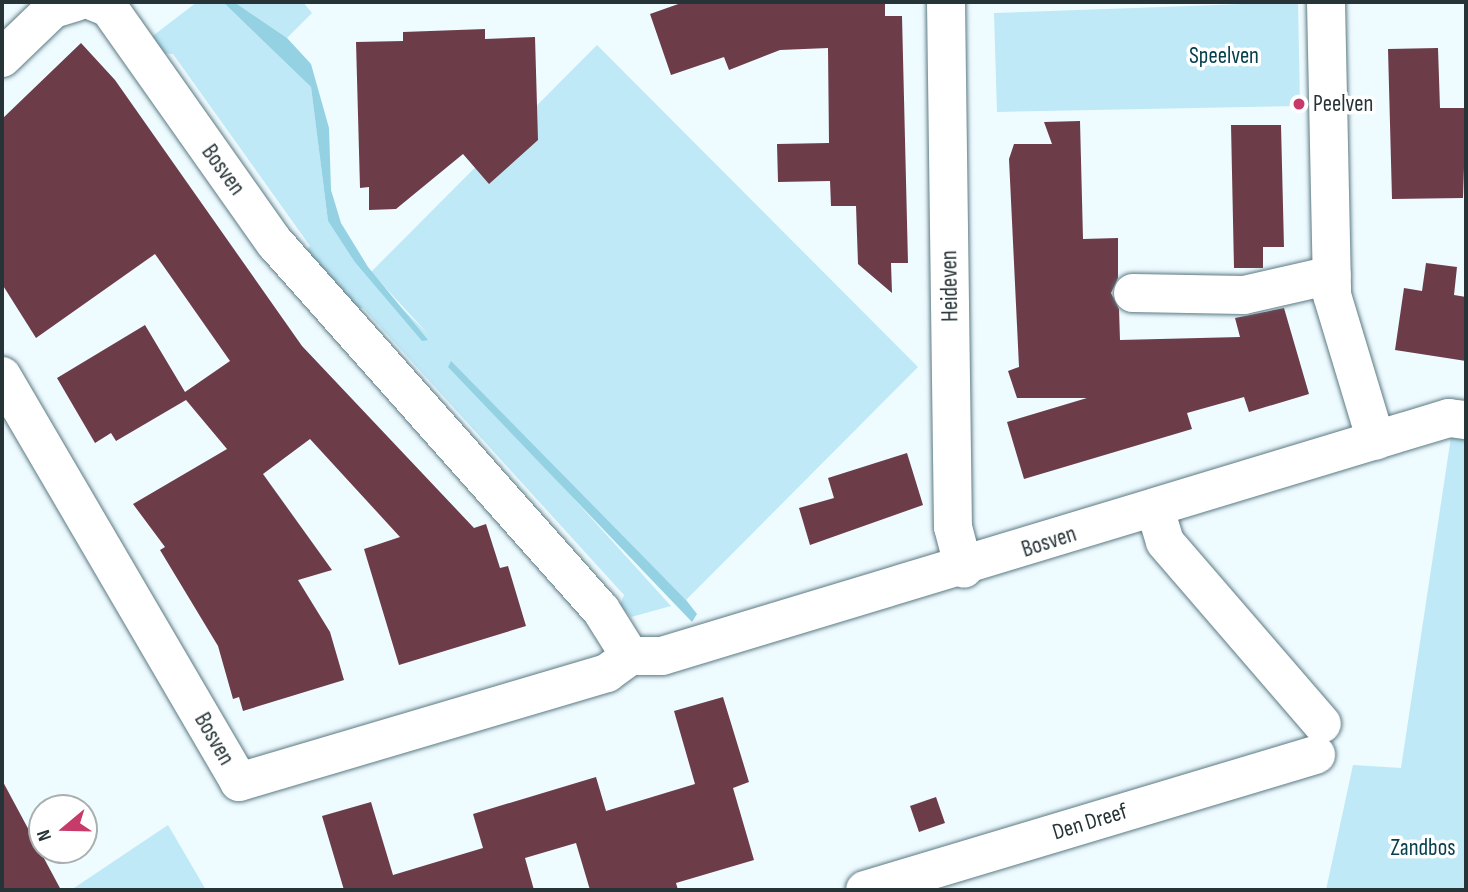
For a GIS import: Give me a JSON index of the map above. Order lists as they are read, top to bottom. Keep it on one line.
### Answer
{"streets":{"street":["Bosven","Heideven","Den Dreef"]},"crossings":[["Bosven","Heideven"],["Bosven","Den Dreef"]],"parks":["Speelven","Zandbos"],"places":["Peelven"],"north":"left"}
